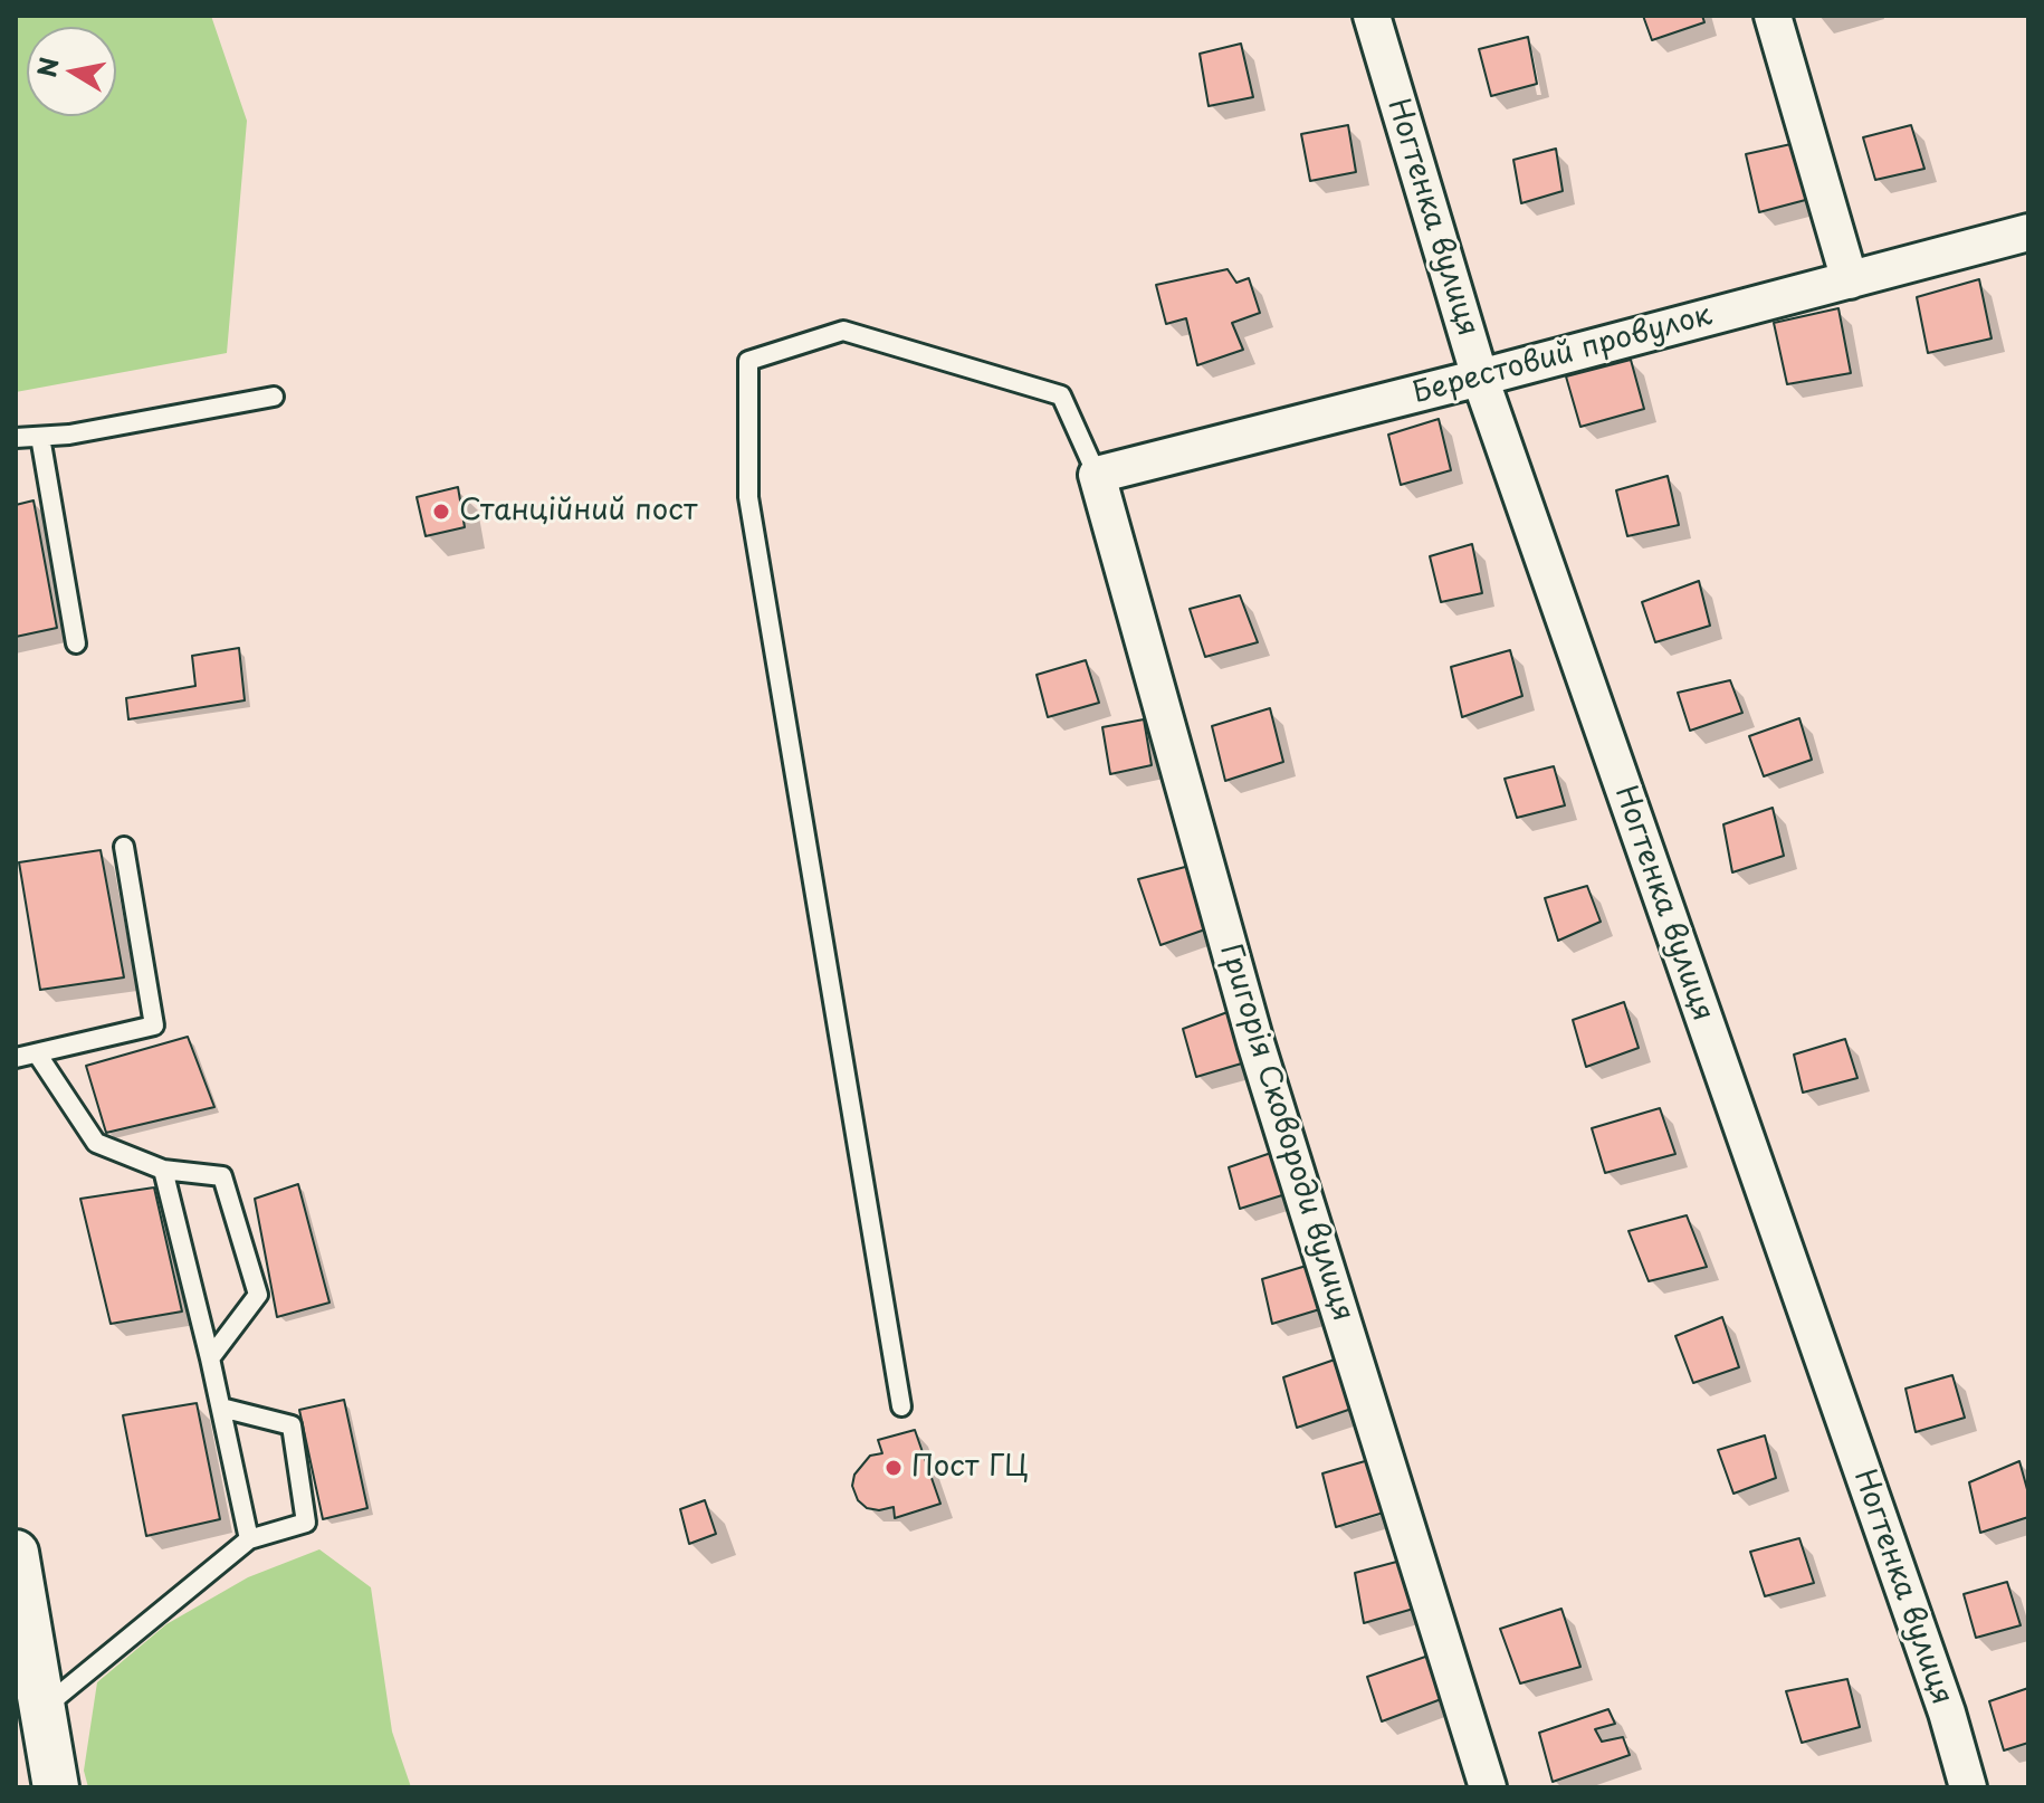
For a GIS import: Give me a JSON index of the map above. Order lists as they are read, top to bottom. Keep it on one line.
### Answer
{"streets":{"street":["Ногтенка вулиця","Берестовий провулок","Григорія Сковороди вулиця"]},"crossings":[["Ногтенка вулиця","Берестовий провулок"],["Берестовий провулок","Григорія Сковороди вулиця"]],"places":["Станційний пост","Пост ГЦ"],"north":"left"}
